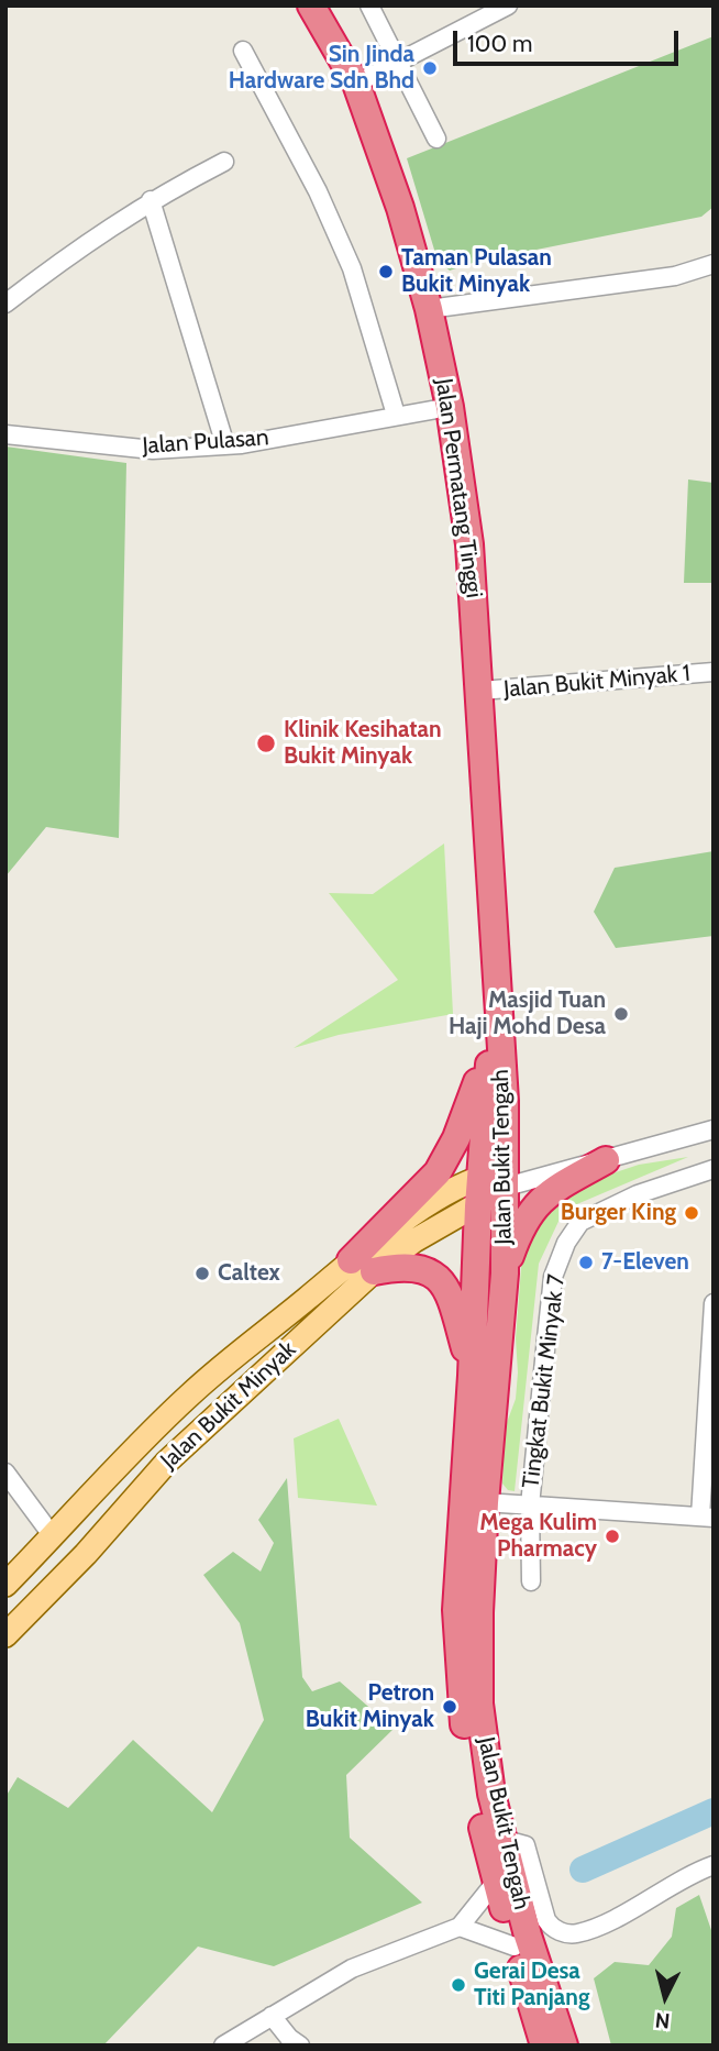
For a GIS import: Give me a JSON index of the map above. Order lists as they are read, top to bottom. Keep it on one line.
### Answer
{"streets":{"highway":["Jalan Permatang Tinggi","Jalan Bukit Tengah"],"main road":["Jalan Bukit Minyak"],"street":["Jalan Pulasan","Jalan Bukit Minyak 1","Tingkat Bukit Minyak 7"]},"crossings":[["Jalan Pulasan","Jalan Permatang Tinggi"],["Jalan Permatang Tinggi","Jalan Bukit Minyak 1"],["Jalan Permatang Tinggi","Jalan Bukit Tengah"],["Jalan Bukit Tengah","Jalan Bukit Minyak"]],"places":["Sin Jinda Hardware Sdn Bhd","Taman Pulasan Bukit Minyak","Klinik Kesihatan Bukit Minyak","Masjid Tuan Haji Mohd Desa","Burger King","7-Eleven","Caltex","Mega Kulim Pharmacy","Petron Bukit Minyak","Gerai Desa Titi Panjang"],"scale_bar":"100 m","north":"bottom"}
